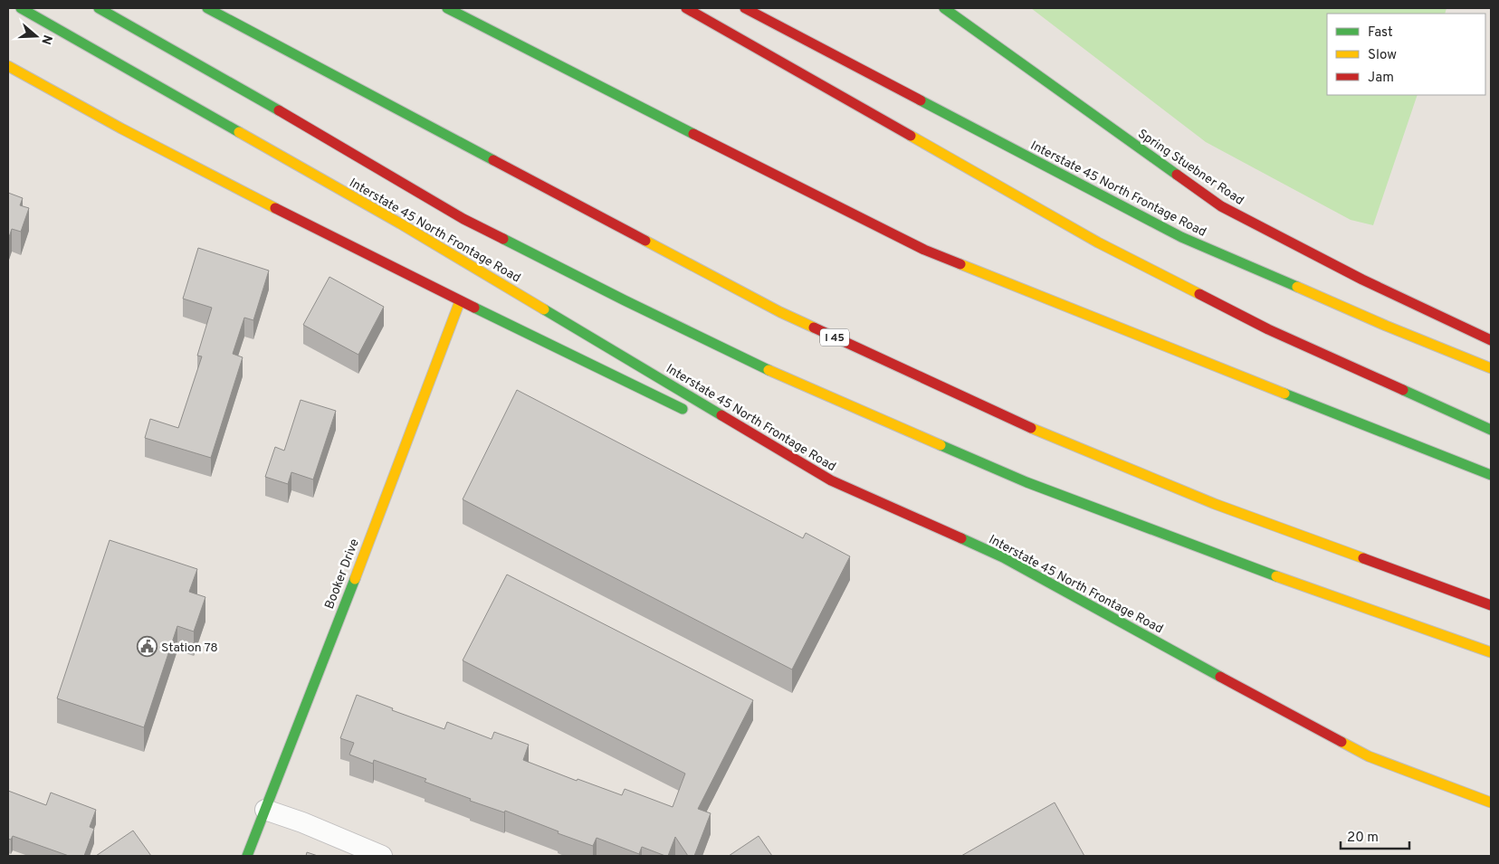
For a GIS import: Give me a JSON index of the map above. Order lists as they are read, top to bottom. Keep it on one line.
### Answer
{"streets":{"main road":["Spring Stuebner Road","Interstate 45 North Frontage Road","I 45","Booker Drive"]},"places":{"public building":["Station 78"]},"legend":["Fast","Slow","Jam"],"scale_bar":"20 m","north":"right"}
